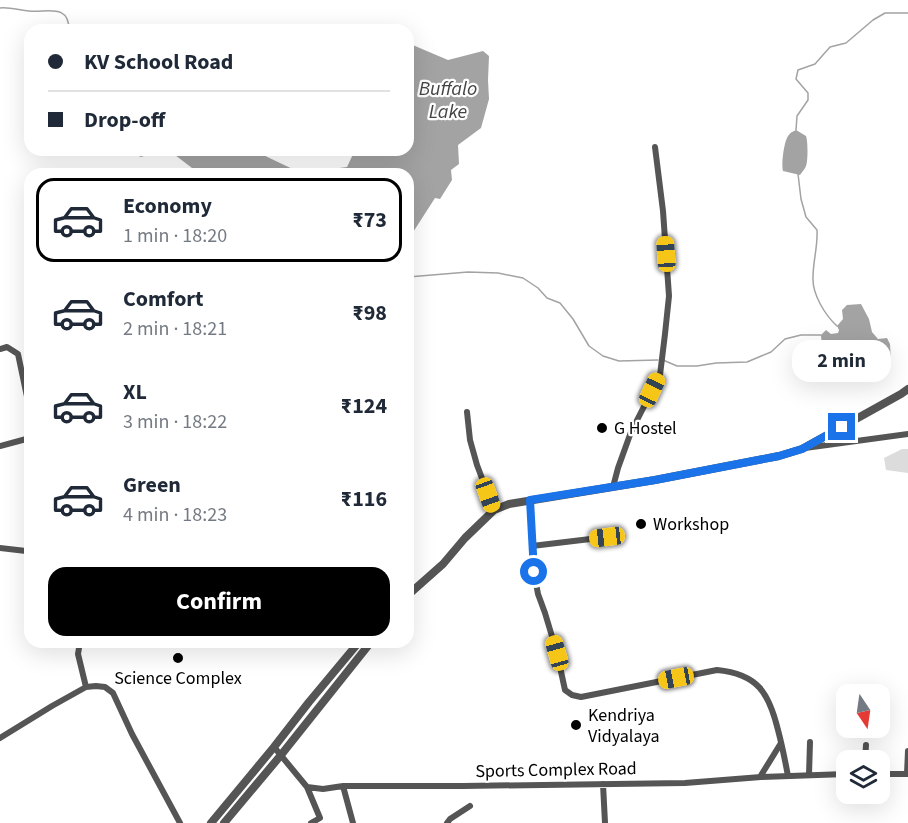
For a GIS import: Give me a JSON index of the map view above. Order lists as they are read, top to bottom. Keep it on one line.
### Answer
{"streets":{"street":["Sports Complex Road"]},"water":["Buffalo Lake"],"places":["G Hostel","Workshop","Science Complex","Kendriya Vidyalaya"],"north":"bottom","page":{"banner":["KV School Road","Drop-off"],"list":[{"name":"Economy","note":"1 min · 18:20","value":"₹73"},{"name":"Comfort","note":"2 min · 18:21","value":"₹98"},{"name":"XL","note":"3 min · 18:22","value":"₹124"},{"name":"Green","note":"4 min · 18:23","value":"₹116"}],"bubble":"2 min","buttons":"Confirm"}}
